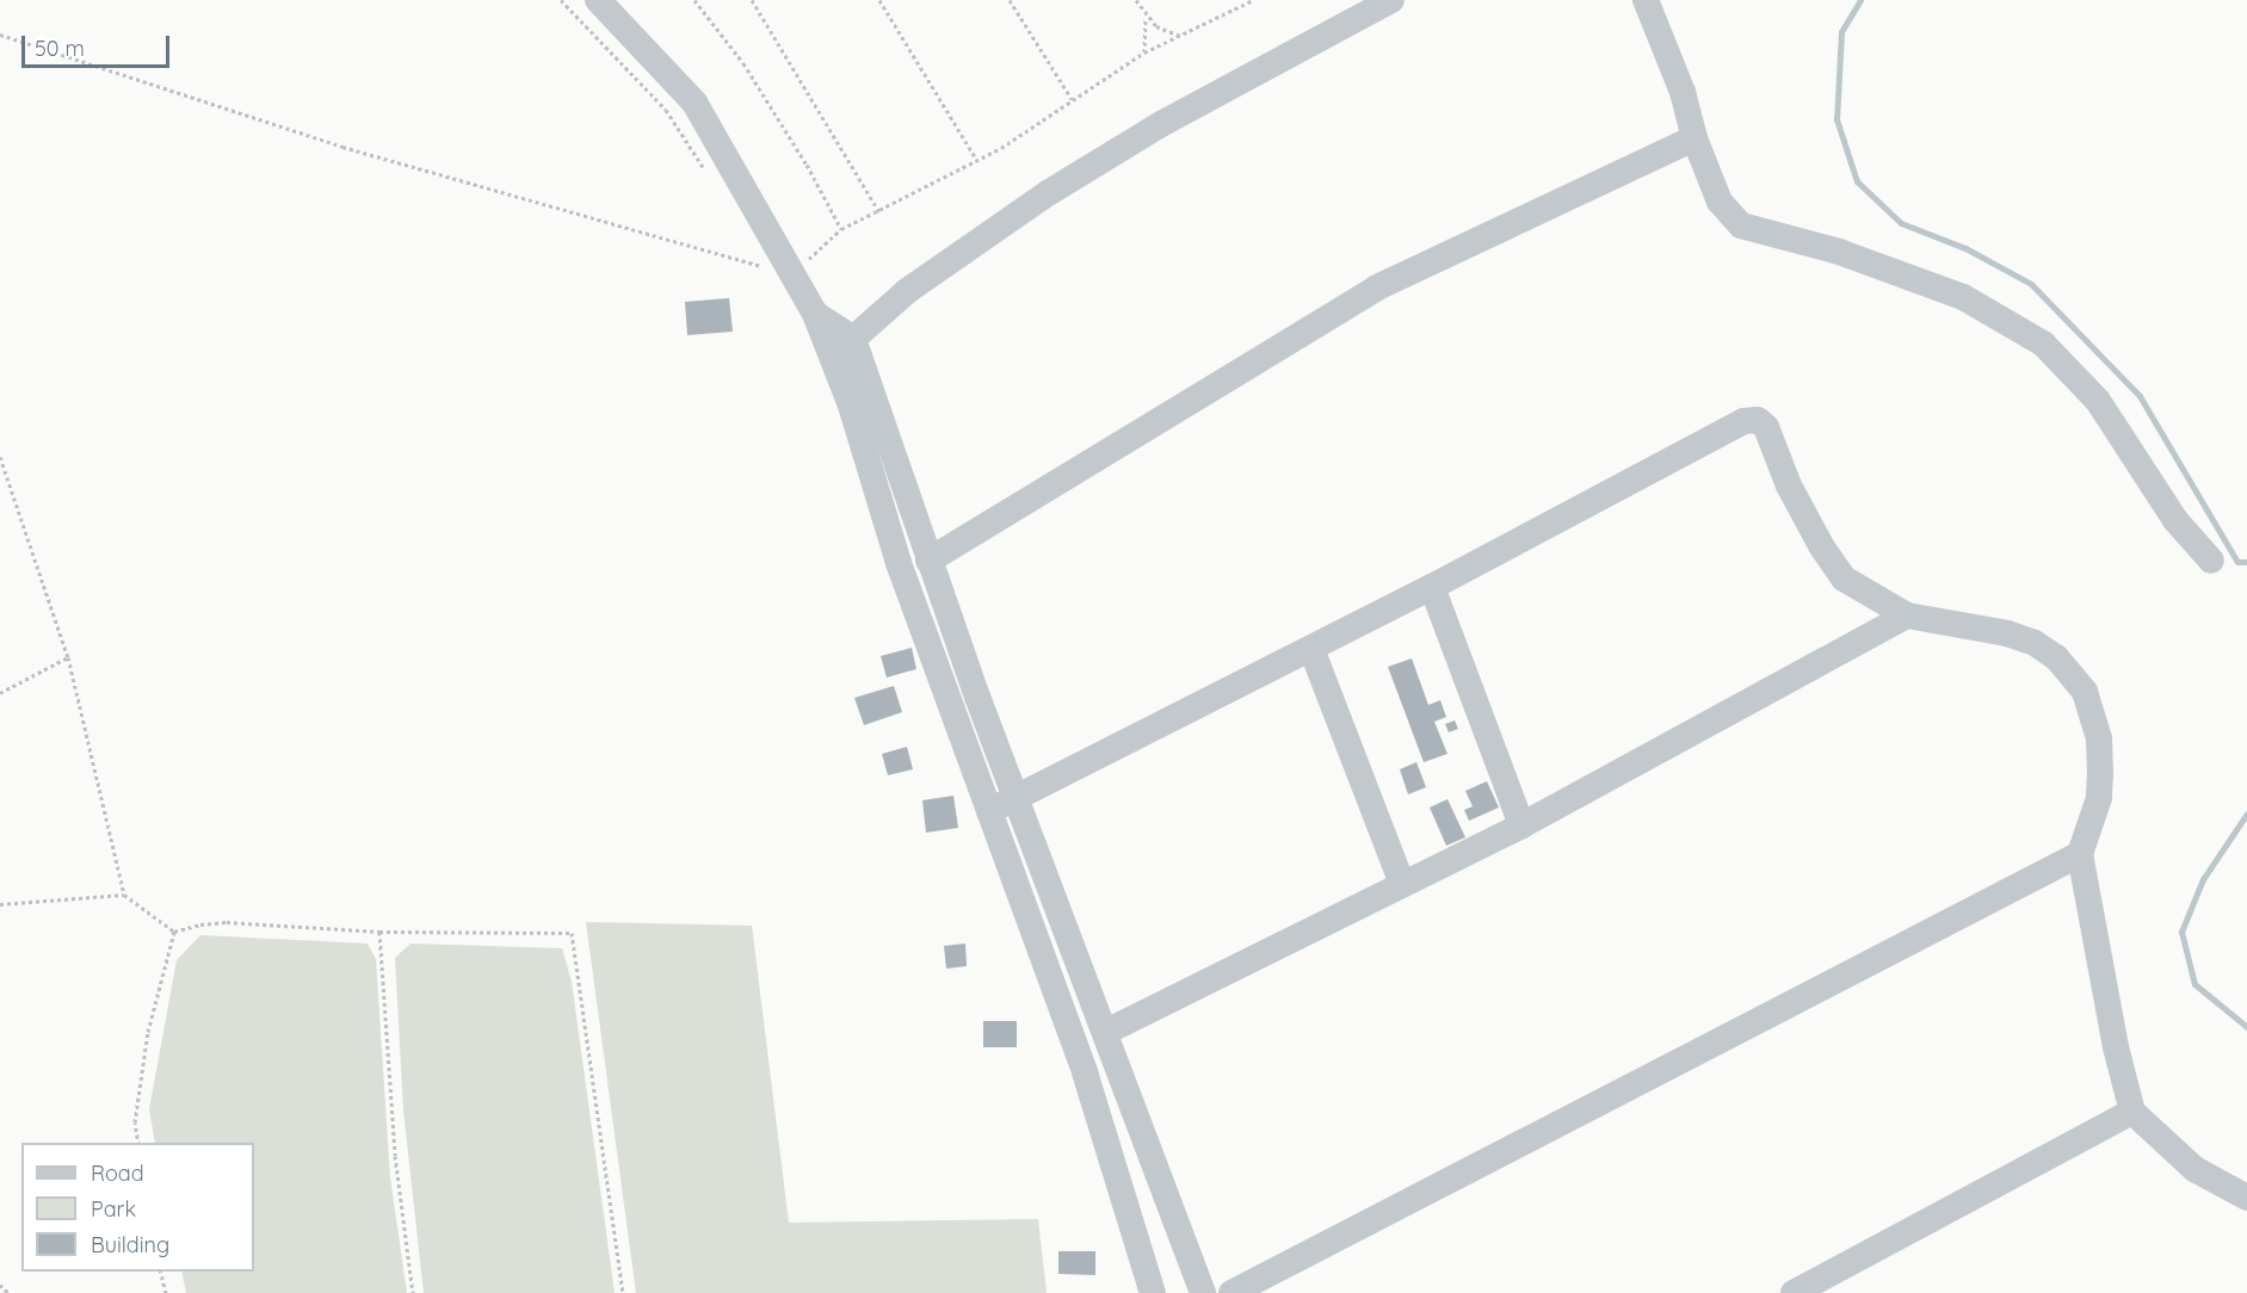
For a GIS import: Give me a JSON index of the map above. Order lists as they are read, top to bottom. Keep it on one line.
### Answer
{"legend":["Road","Park","Building"],"scale_bar":"50 m"}
